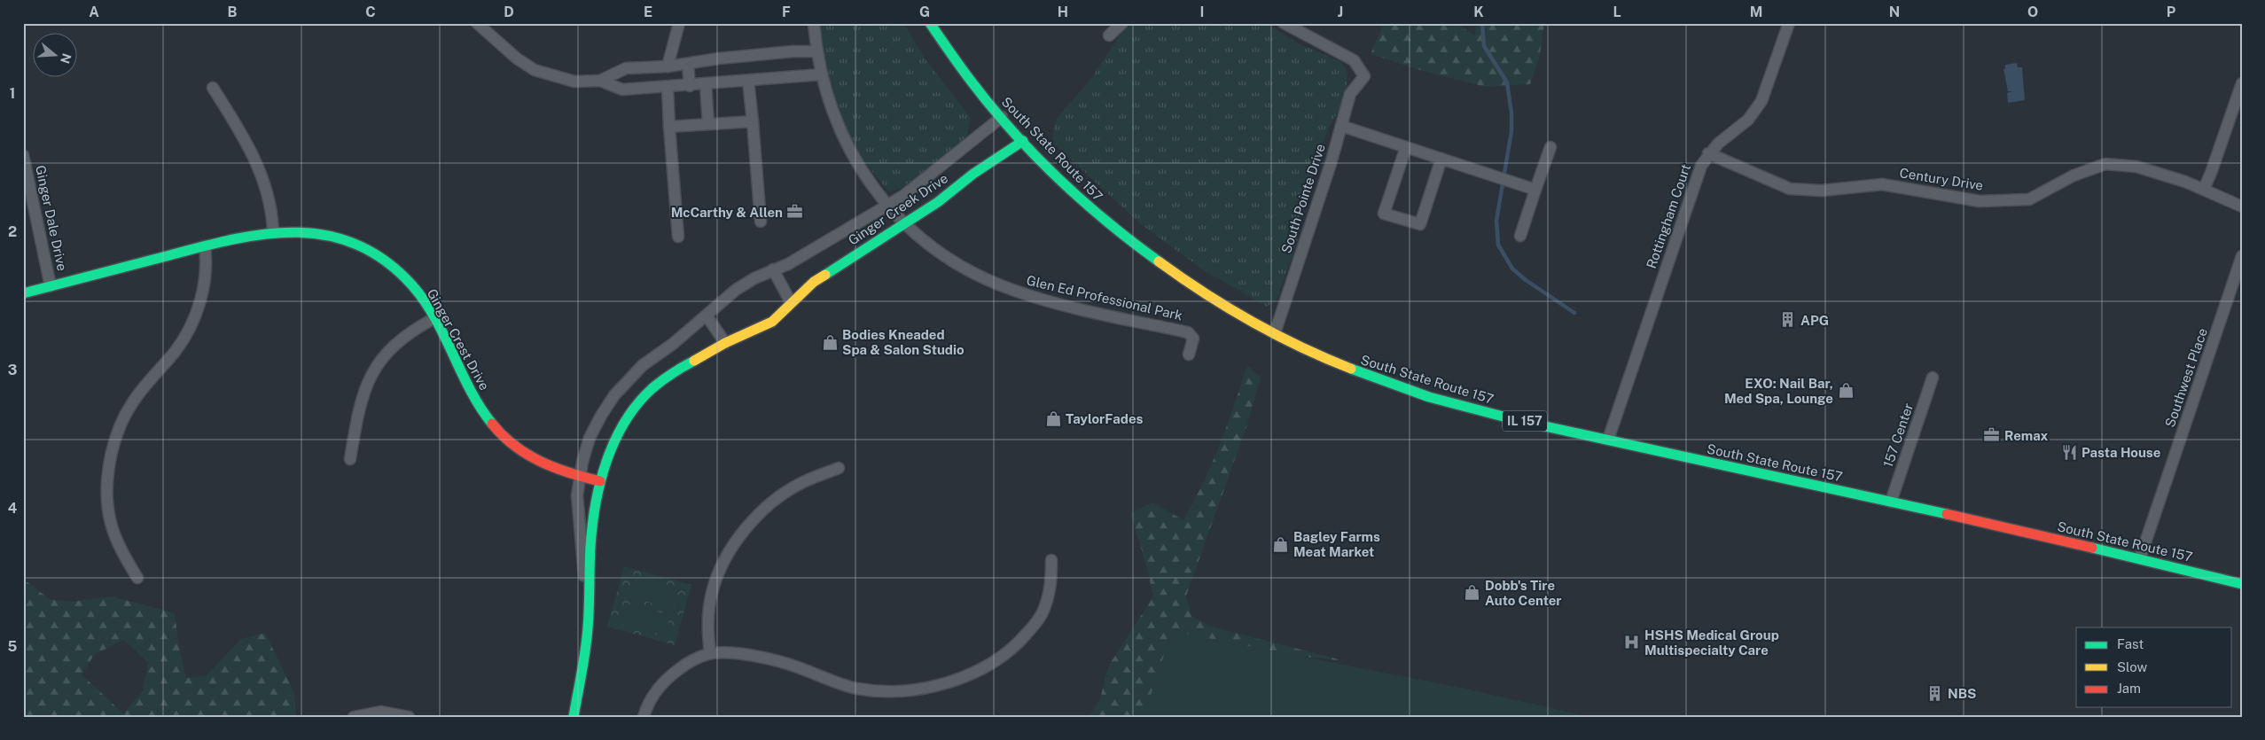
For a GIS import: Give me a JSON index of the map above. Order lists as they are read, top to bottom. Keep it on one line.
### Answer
{"streets":{"street":["South State Route 157","Century Drive","South Pointe Drive","Ginger Creek Drive","Rottingham Court","Ginger Dale Drive","Glen Ed Professional Park","Ginger Crest Drive","Southwest Place","IL 157","157 Center"]},"crossings":[["South State Route 157","South Pointe Drive"],["South State Route 157","Ginger Creek Drive"],["South State Route 157","Rottingham Court"],["South State Route 157","Southwest Place"],["South State Route 157","157 Center"],["Century Drive","Rottingham Court"],["Ginger Creek Drive","Glen Ed Professional Park"],["Ginger Creek Drive","Ginger Crest Drive"],["Ginger Dale Drive","Ginger Crest Drive"]],"places":{"office":["McCarthy & Allen","Remax"],"building":["APG","NBS"],"shop":["Bodies Kneaded Spa & Salon Studio","EXO: Nail Bar, Med Spa, Lounge","TaylorFades","Bagley Farms Meat Market","Dobb's Tire Auto Center"],"restaurant":["Pasta House"],"hospital":["HSHS Medical Group Multispecialty Care"]},"legend":["Fast","Slow","Jam"],"north":"right","grid":{"columns":["A","B","C","D","E","F","G","H","I","J","K","L","M","N","O","P"],"rows":["1","2","3","4","5"]}}
